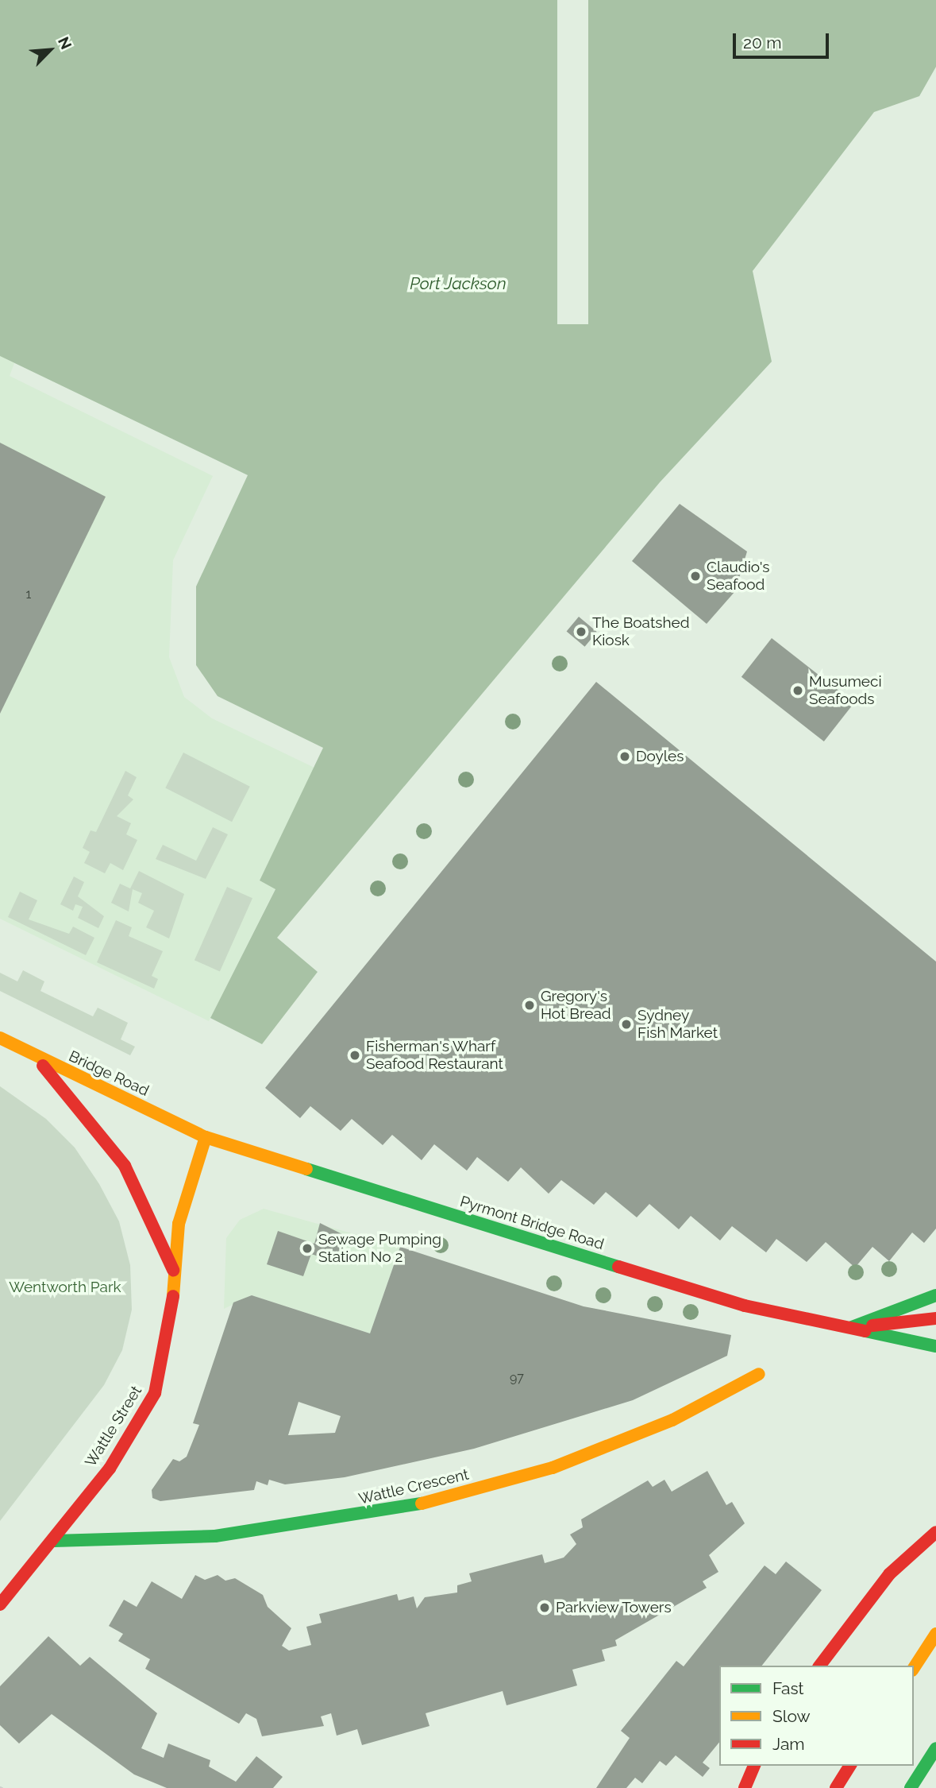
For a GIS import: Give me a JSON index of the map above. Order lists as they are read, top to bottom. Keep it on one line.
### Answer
{"streets":{"main road":["Bridge Road","Pyrmont Bridge Road","Wattle Street","Wattle Crescent"]},"crossings":[["Bridge Road","Pyrmont Bridge Road"],["Bridge Road","Wattle Street"],["Pyrmont Bridge Road","Wattle Street"],["Wattle Street","Wattle Crescent"]],"water":["Port Jackson"],"parks":["Wentworth Park"],"places":["Claudio's Seafood","The Boatshed Kiosk","Musumeci Seafoods","Doyles","Gregory's Hot Bread","Sydney Fish Market","Fisherman's Wharf Seafood Restaurant","Sewage Pumping Station No 2","Parkview Towers"],"house_numbers":["1","97"],"legend":["Fast","Slow","Jam"],"scale_bar":"20 m","north":"top right"}
